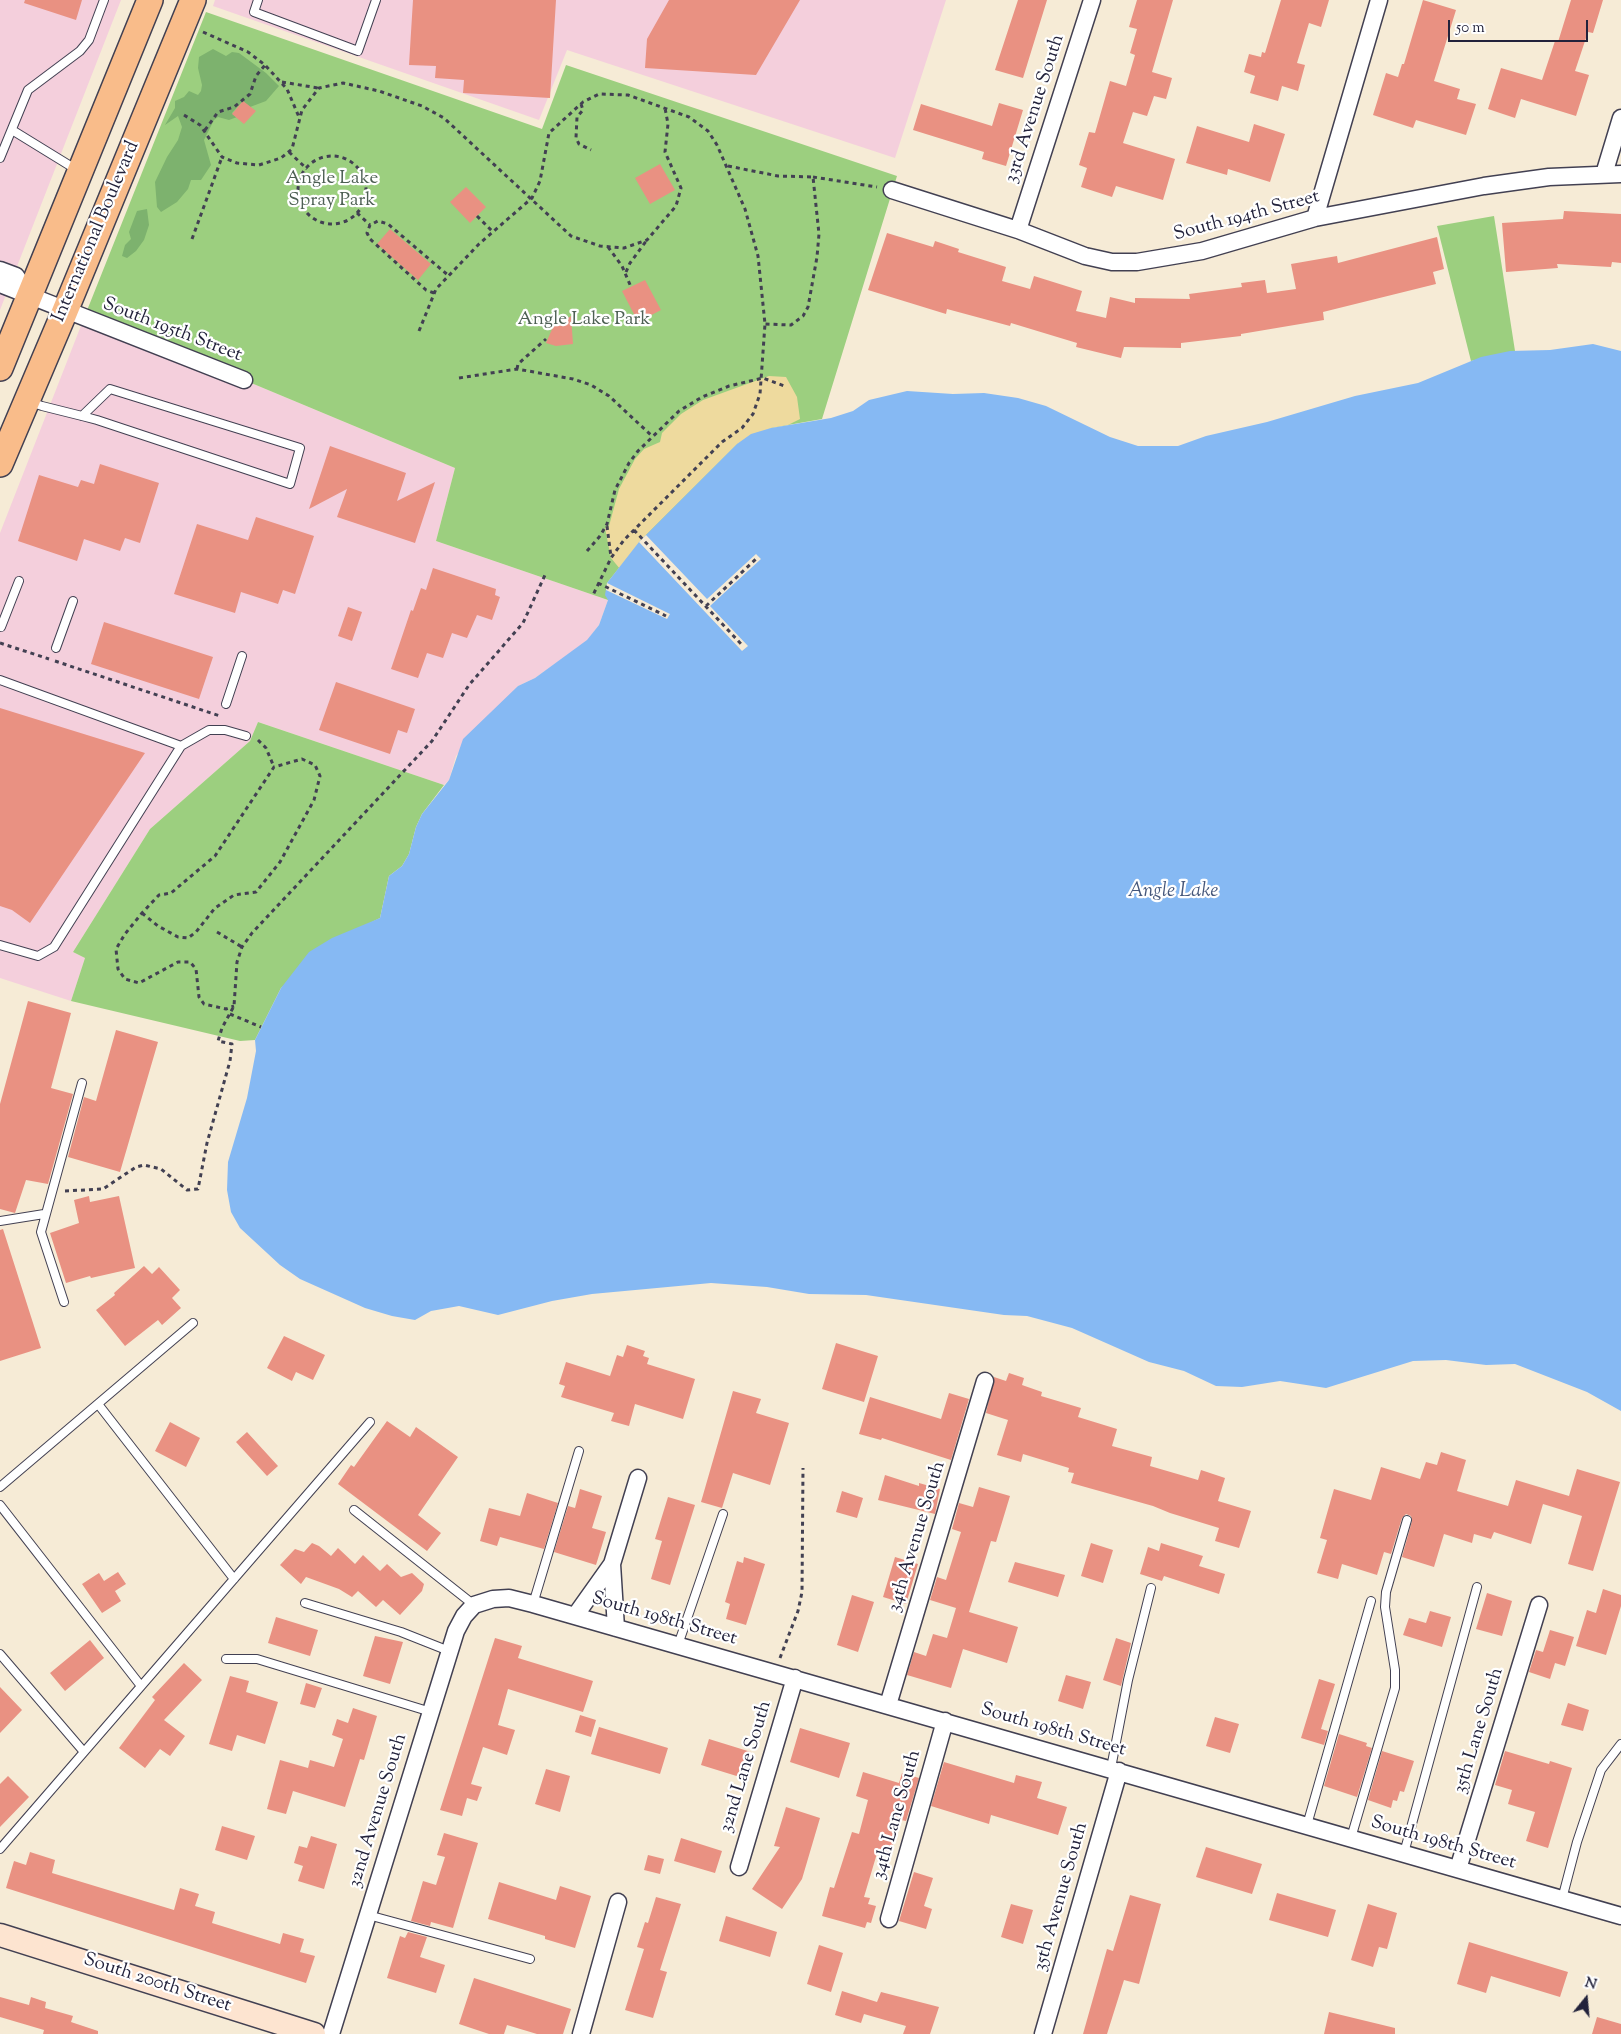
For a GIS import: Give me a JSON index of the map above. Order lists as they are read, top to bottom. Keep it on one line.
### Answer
{"streets":{"main road":["International Boulevard","South 200th Street"],"street":["33rd Avenue South","South 194th Street","South 195th Street","34th Avenue South","South 198th Street","35th Lane South","32nd Lane South","32nd Avenue South","34th Lane South","35th Avenue South"]},"crossings":[["33rd Avenue South","South 194th Street"],["International Boulevard","South 195th Street"],["34th Avenue South","South 198th Street"],["South 198th Street","35th Lane South"],["South 198th Street","32nd Lane South"],["South 198th Street","32nd Avenue South"],["South 198th Street","34th Lane South"],["South 198th Street","35th Avenue South"]],"water":["Angle Lake"],"parks":["Angle Lake Spray Park","Angle Lake Park"],"scale_bar":"50 m","north":"top"}
